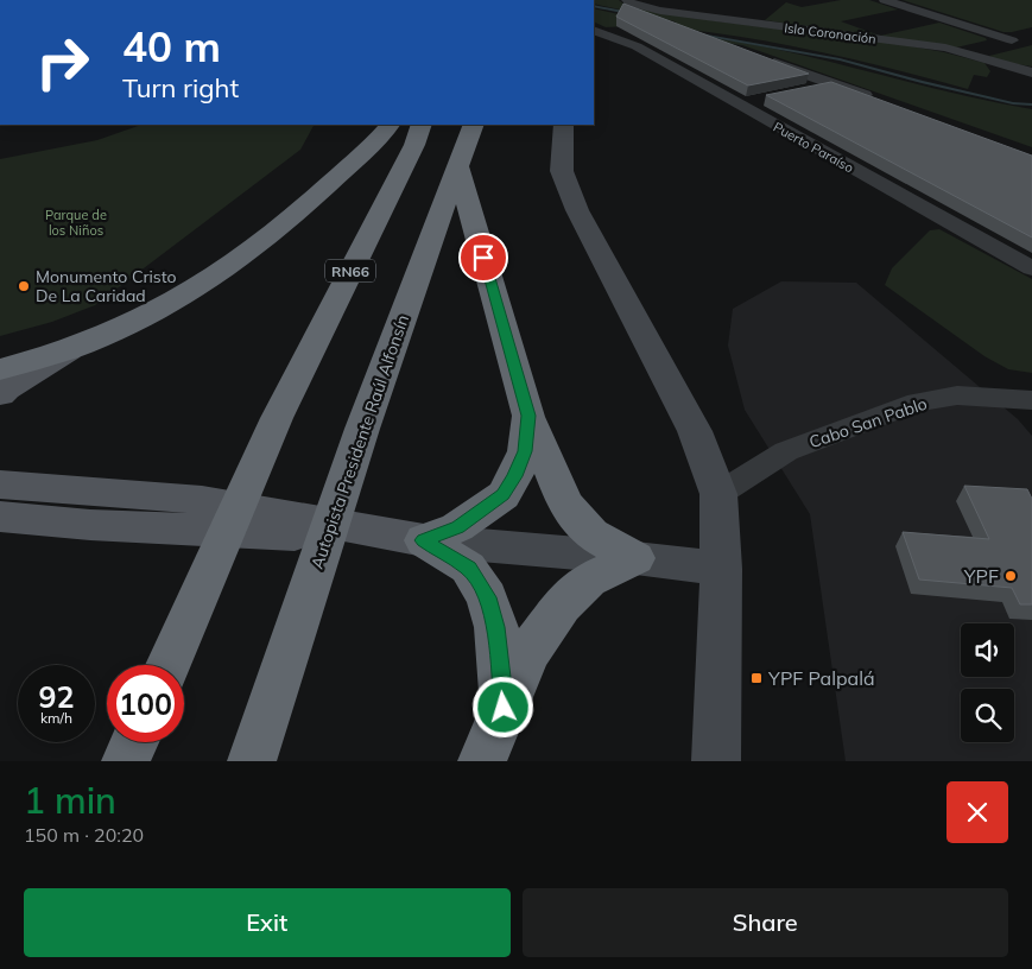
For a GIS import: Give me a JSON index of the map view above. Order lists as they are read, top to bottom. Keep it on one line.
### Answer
{"streets":{"highway":["RN66","Autopista Presidente Raúl Alfonsín"],"street":["Isla Coronación","Puerto Paraíso","Cabo San Pablo"]},"parks":["Parque de los Niños"],"places":{"other":["Monumento Cristo De La Caridad","YPF"],"transit":["YPF Palpalá"]},"page":{"turn":["40 m","Turn right"],"speed":"92 km/h","limit":"100","heading":["1 min","150 m · 20:20"],"buttons":["Exit","Share"]}}
